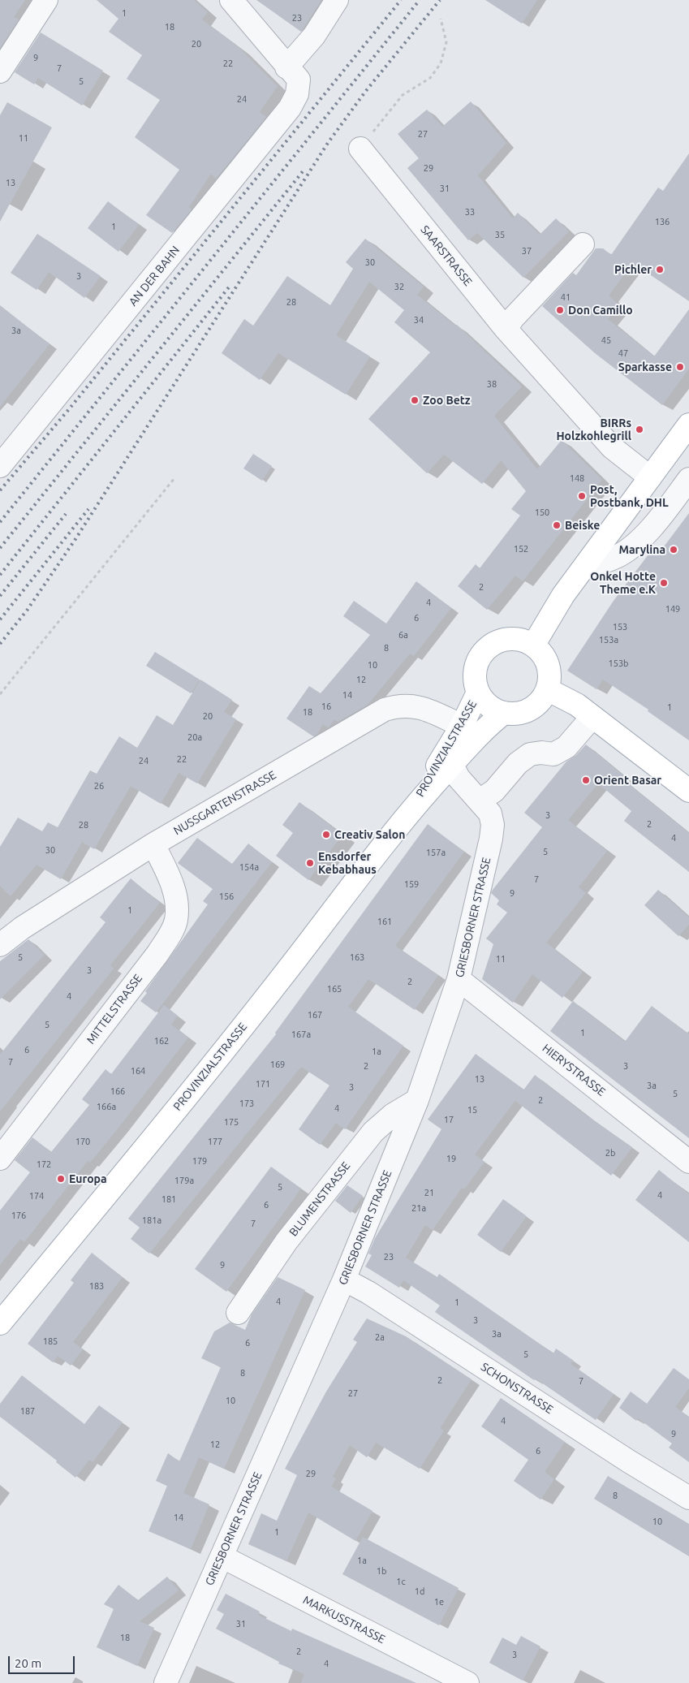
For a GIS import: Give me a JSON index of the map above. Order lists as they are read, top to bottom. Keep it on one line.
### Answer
{"streets":{"main road":["PROVINZIALSTRASSE"],"street":["SAARSTRASSE","AN DER BAHN","NUSSGARTENSTRASSE","GRIESBORNER STRASSE","MITTELSTRASSE","HIERYSTRASSE","BLUMENSTRASSE","SCHONSTRASSE","MARKUSSTRASSE"]},"crossings":[["PROVINZIALSTRASSE","NUSSGARTENSTRASSE"],["PROVINZIALSTRASSE","GRIESBORNER STRASSE"],["NUSSGARTENSTRASSE","MITTELSTRASSE"],["GRIESBORNER STRASSE","HIERYSTRASSE"],["GRIESBORNER STRASSE","BLUMENSTRASSE"],["GRIESBORNER STRASSE","SCHONSTRASSE"],["GRIESBORNER STRASSE","MARKUSSTRASSE"]],"places":["Pichler","Don Camillo","Sparkasse","Zoo Betz","BIRRs Holzkohlegrill","Post, Postbank, DHL","Beiske","Marylina","Onkel Hotte Theme e.K","Orient Basar","Creativ Salon","Ensdorfer Kebabhaus","Europa"],"house_numbers":["1","23","18","20","9","22","7","5","24","27","11","29","13","31","33","136","1","35","37","30","3","32","41","28","34","3a","45","47","38","148","150","152","2","4","149","6","153","6a","153a","8","153b","10","12","14","16","1","18","20","20a","22","24","26","3","2","28","4","30","5","157a","154a","7","159","9","156","1","161","5","163","11","3","2","165","4","167","5","1","167a","162","6","1a","7","169","2","3","164","13","171","3a","3","166","5","2","173","166a","4","15","17","175","170","177","2b","19","179","172","179a","5","21","4","174","181","6","21a","176","181a","7","23","9","183","4","1","3","3a","2a","185","6","5","8","2","7","27","10","187","4","9","12","6","29","8","14","10","1","1a","1b","1c","1d","1e","31","18","2","3","4"],"scale_bar":"20 m"}
